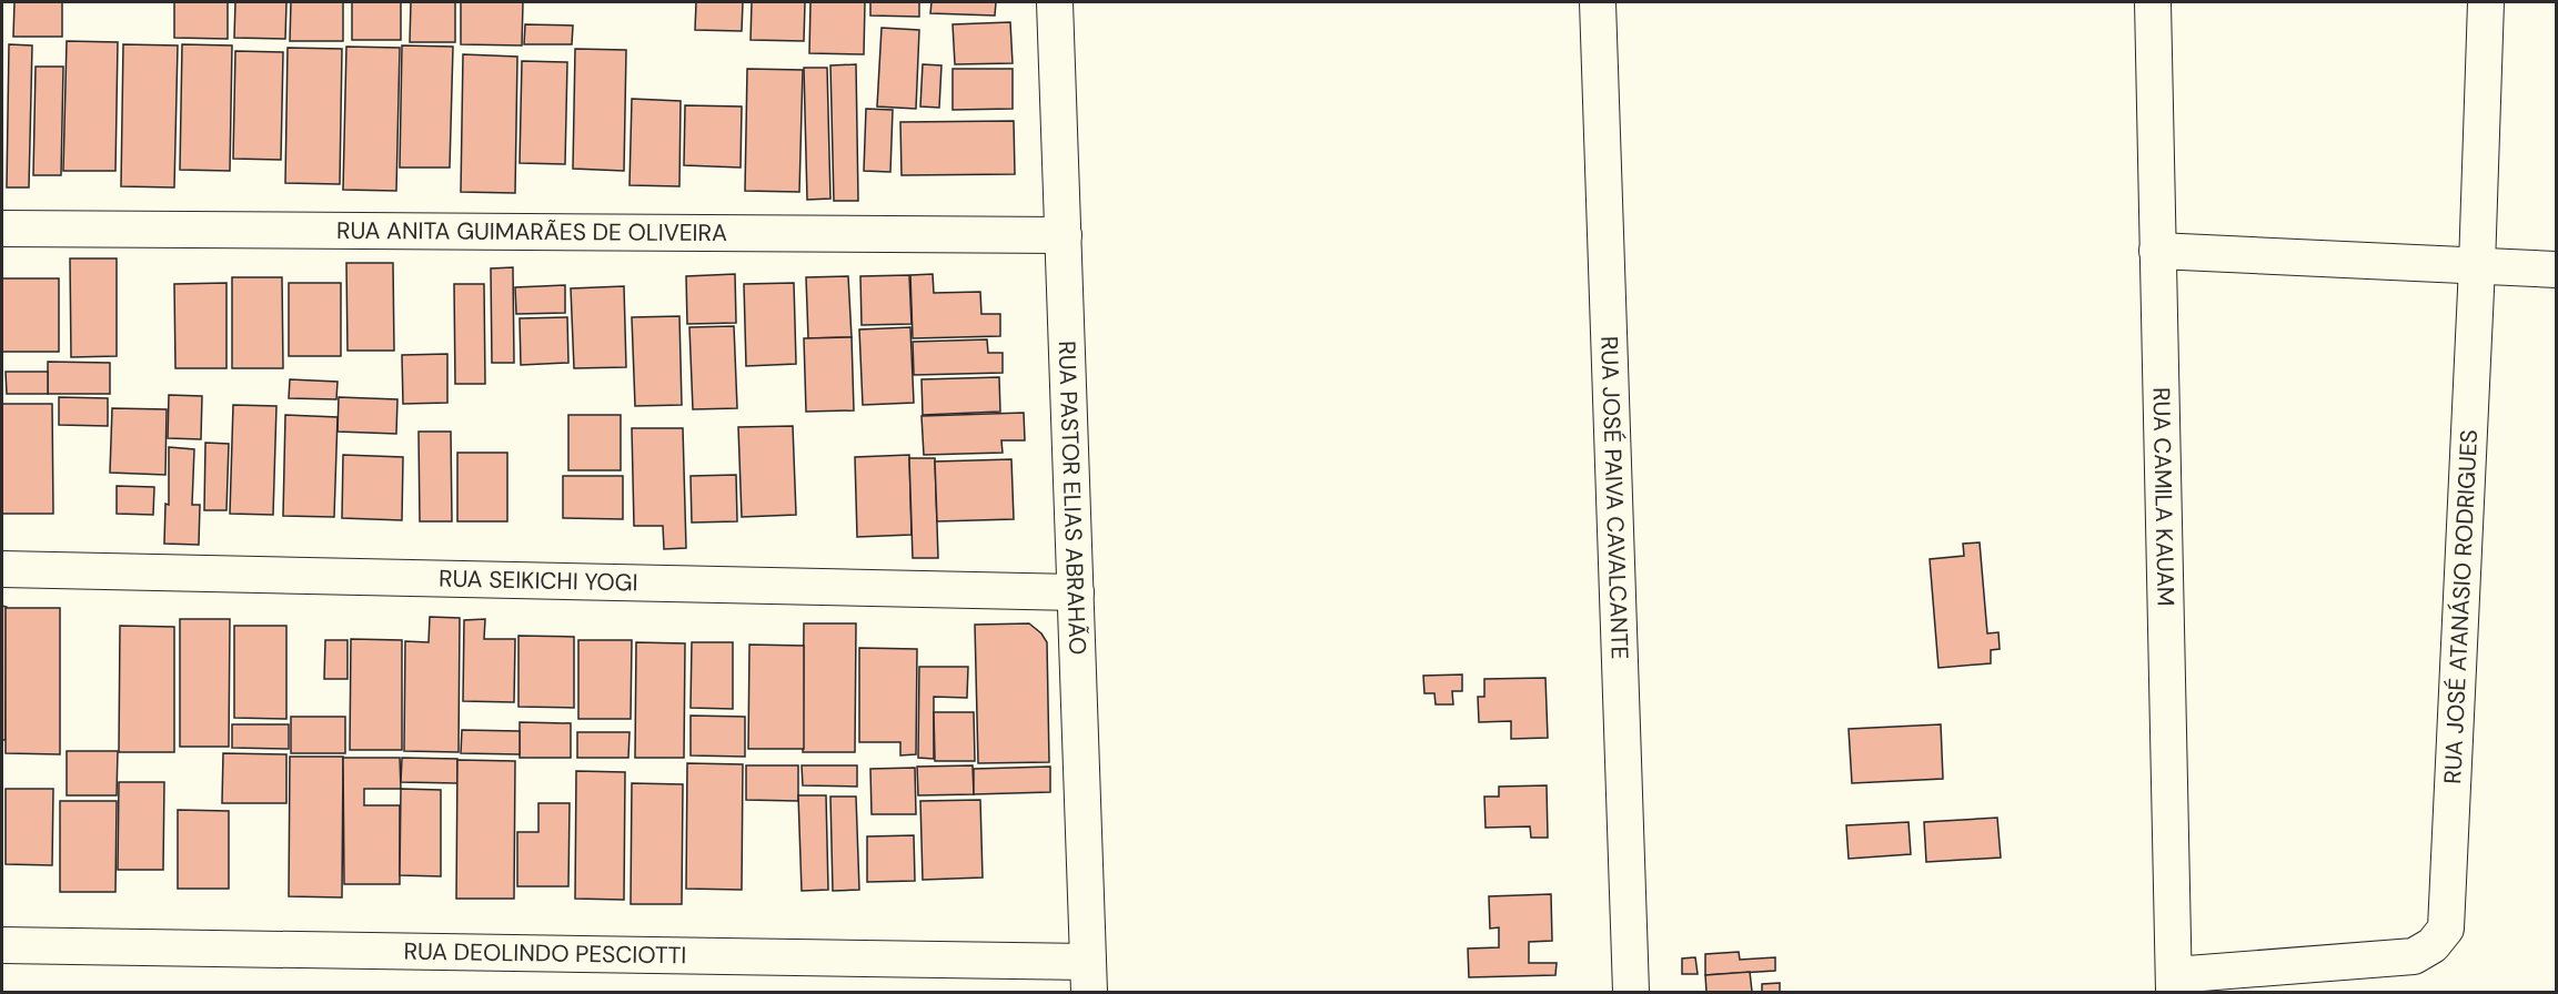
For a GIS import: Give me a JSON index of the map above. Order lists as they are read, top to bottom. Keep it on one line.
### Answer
{"streets":{"street":["RUA ANITA GUIMARÃES DE OLIVEIRA","RUA PASTOR ELIAS ABRAHÃO","RUA JOSÉ PAIVA CAVALCANTE","RUA CAMILA KAUAM","RUA SEIKICHI YOGI","RUA JOSÉ ATANÁSIO RODRIGUES","RUA DEOLINDO PESCIOTTI"]},"crossings":[["RUA ANITA GUIMARÃES DE OLIVEIRA","RUA PASTOR ELIAS ABRAHÃO"],["RUA PASTOR ELIAS ABRAHÃO","RUA SEIKICHI YOGI"],["RUA PASTOR ELIAS ABRAHÃO","RUA DEOLINDO PESCIOTTI"],["RUA CAMILA KAUAM","RUA JOSÉ ATANÁSIO RODRIGUES"]]}
